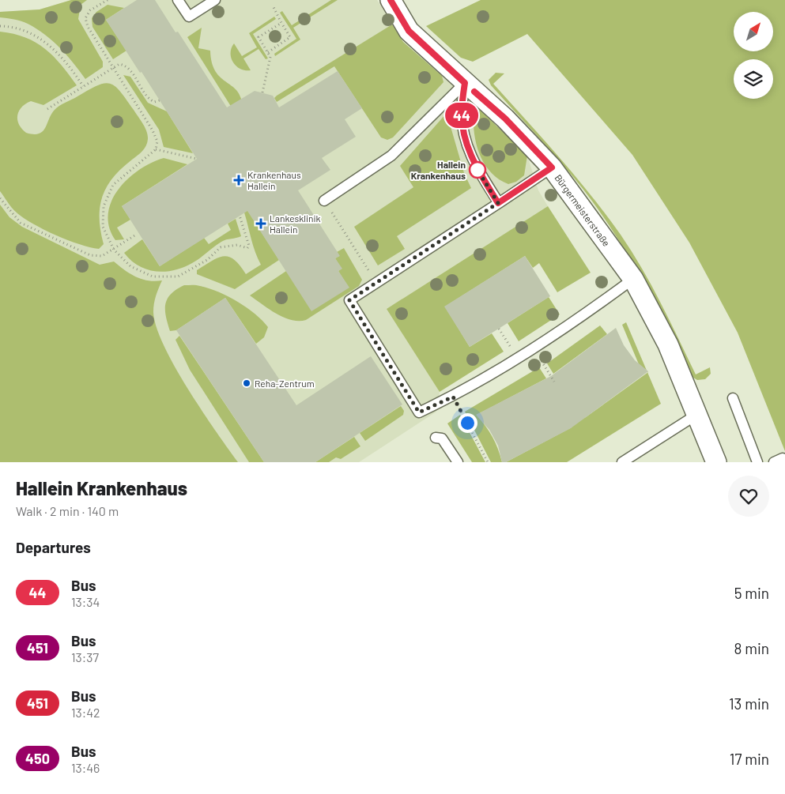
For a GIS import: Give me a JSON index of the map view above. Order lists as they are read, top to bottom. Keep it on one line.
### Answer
{"streets":{"street":["Bürgermeisterstraße"]},"places":{"other":["Hallein Krankenhaus","Reha-Zentrum"],"health":["Krankenhaus Hallein","Lankesklinik Hallein"]},"lines":["bus line 44"],"north":"top right","page":{"on_map":"44","heading":[["Hallein Krankenhaus","Walk · 2 min · 140 m"],"Departures"],"list":[{"mark":"44","name":"Bus","note":"13:34","value":"5 min"},{"mark":"451","name":"Bus","note":"13:37","value":"8 min"},{"mark":"451","name":"Bus","note":"13:42","value":"13 min"},{"mark":"450","name":"Bus","note":"13:46","value":"17 min"}]}}
